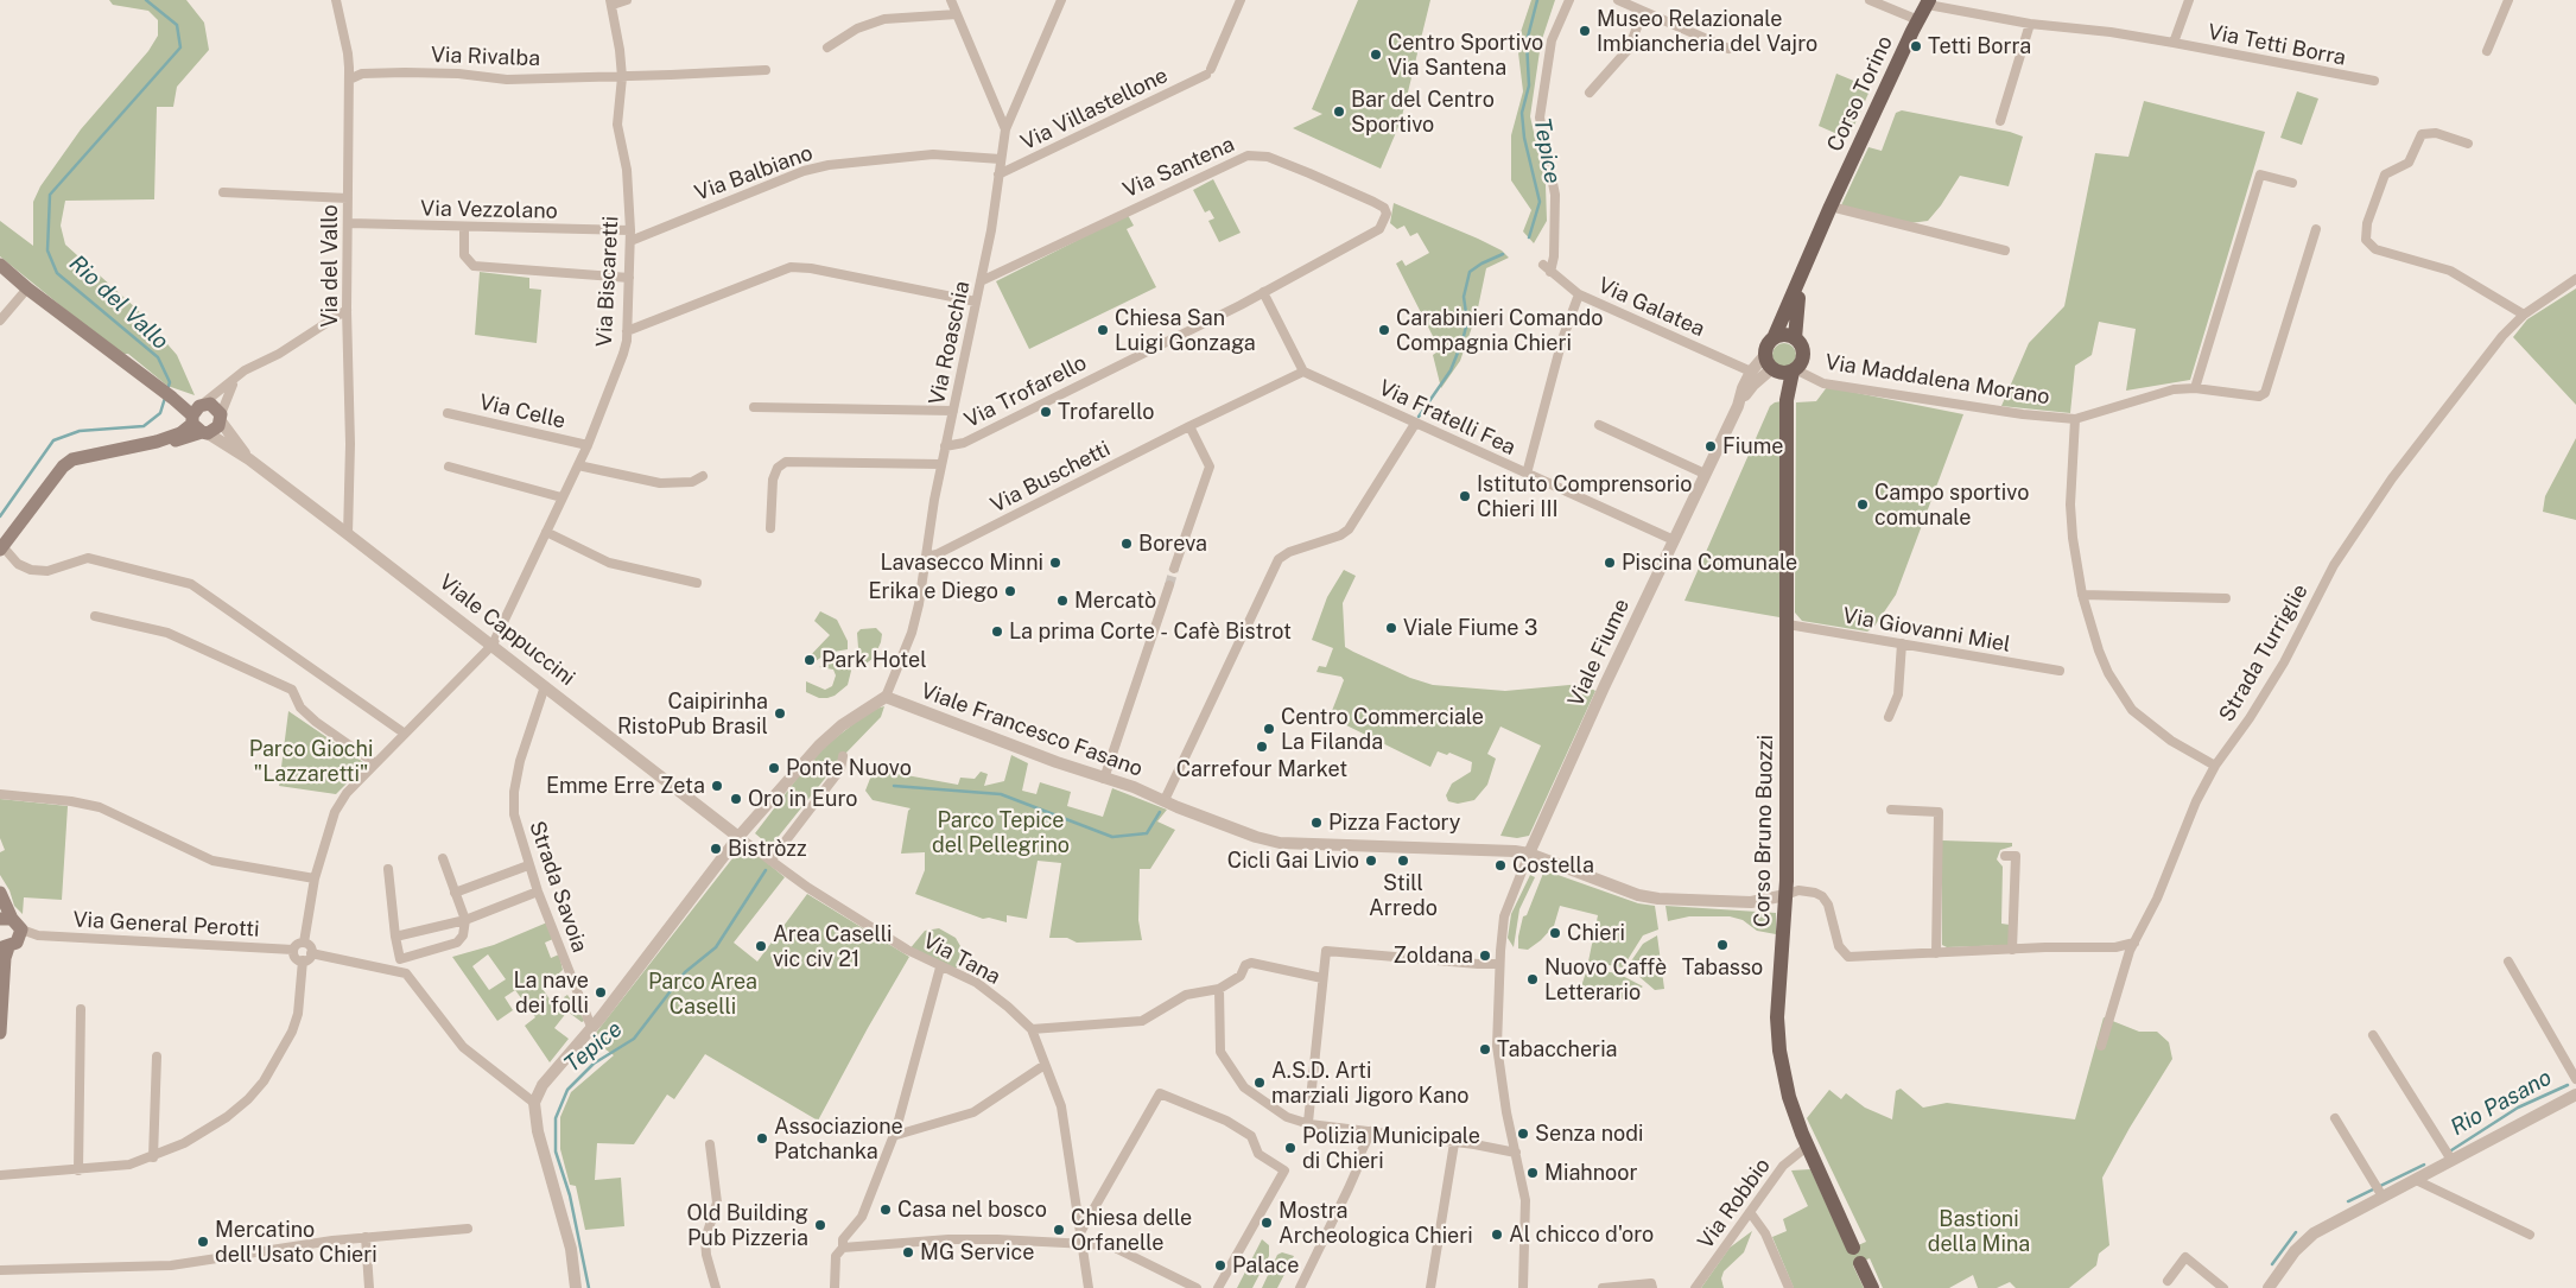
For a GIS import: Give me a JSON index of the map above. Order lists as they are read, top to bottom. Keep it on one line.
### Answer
{"streets":{"main road":["Corso Torino","Viale Cappuccini","Corso Bruno Buozzi"],"street":["Via Tetti Borra","Via Rivalba","Via Villastellone","Via Santena","Via Balbiano","Via Vezzolano","Via del Vallo","Via Biscaretti","Via Galatea","Via Roaschia","Via Maddalena Morano","Via Trofarello","Via Celle","Via Fratelli Fea","Via Buschetti","Via Giovanni Miel","Viale Fiume","Strada Turriglie","Viale Francesco Fasano","Strada Savoia","Via General Perotti","Via Tana","Via Robbio"]},"crossings":[["Via Tetti Borra","Corso Torino"],["Via Rivalba","Via del Vallo"],["Via Rivalba","Via Biscaretti"],["Corso Torino","Via Maddalena Morano"],["Corso Torino","Viale Fiume"],["Corso Torino","Corso Bruno Buozzi"],["Via Villastellone","Via Roaschia"],["Via Santena","Via Roaschia"],["Via Santena","Via Trofarello"],["Via Balbiano","Via Vezzolano"],["Via Balbiano","Via Biscaretti"],["Via Balbiano","Via Roaschia"],["Via Vezzolano","Via del Vallo"],["Via Vezzolano","Via Biscaretti"],["Via del Vallo","Viale Cappuccini"],["Via Biscaretti","Via Celle"],["Via Biscaretti","Viale Cappuccini"],["Via Biscaretti","Via General Perotti"],["Via Galatea","Viale Fiume"],["Via Roaschia","Via Trofarello"],["Via Roaschia","Via Buschetti"],["Via Roaschia","Viale Francesco Fasano"],["Via Maddalena Morano","Viale Fiume"],["Via Maddalena Morano","Strada Turriglie"],["Via Maddalena Morano","Corso Bruno Buozzi"],["Via Fratelli Fea","Via Buschetti"],["Via Fratelli Fea","Viale Fiume"],["Viale Cappuccini","Strada Savoia"],["Viale Cappuccini","Via Tana"],["Via Giovanni Miel","Corso Bruno Buozzi"],["Viale Fiume","Viale Francesco Fasano"],["Viale Fiume","Corso Bruno Buozzi"],["Viale Francesco Fasano","Corso Bruno Buozzi"],["Corso Bruno Buozzi","Via Robbio"]],"water":["Tepice","Rio del Vallo","Rio Pasano"],"parks":["Parco Giochi \"Lazzaretti\"","Parco Tepice del Pellegrino","Parco Area Caselli","Bastioni della Mina"],"places":["Museo Relazionale Imbiancheria del Vajro","Tetti Borra","Centro Sportivo Via Santena","Bar del Centro Sportivo","Chiesa San Luigi Gonzaga","Carabinieri Comando Compagnia Chieri","Trofarello","Fiume","Istituto Comprensorio Chieri III","Campo sportivo comunale","Boreva","Lavasecco Minni","Piscina Comunale","Erika e Diego","Mercatò","Viale Fiume 3","La prima Corte - Cafè Bistrot","Park Hotel","Caipirinha RistoPub Brasil","Centro Commerciale La Filanda","Carrefour Market","Ponte Nuovo","Emme Erre Zeta","Oro in Euro","Pizza Factory","Bistròzz","Cicli Gai Livio","Still Arredo","Costella","Chieri","Tabasso","Area Caselli vic civ 21","Zoldana","Nuovo Caffè Letterario","La nave dei folli","Tabaccheria","A.S.D. Arti marziali Jigoro Kano","Senza nodi","Associazione Patchanka","Polizia Municipale di Chieri","Miahnoor","Casa nel bosco","Mostra Archeologica Chieri","Old Building Pub Pizzeria","Chiesa delle Orfanelle","Al chicco d'oro","Mercatino dell'Usato Chieri","MG Service","Palace"]}
